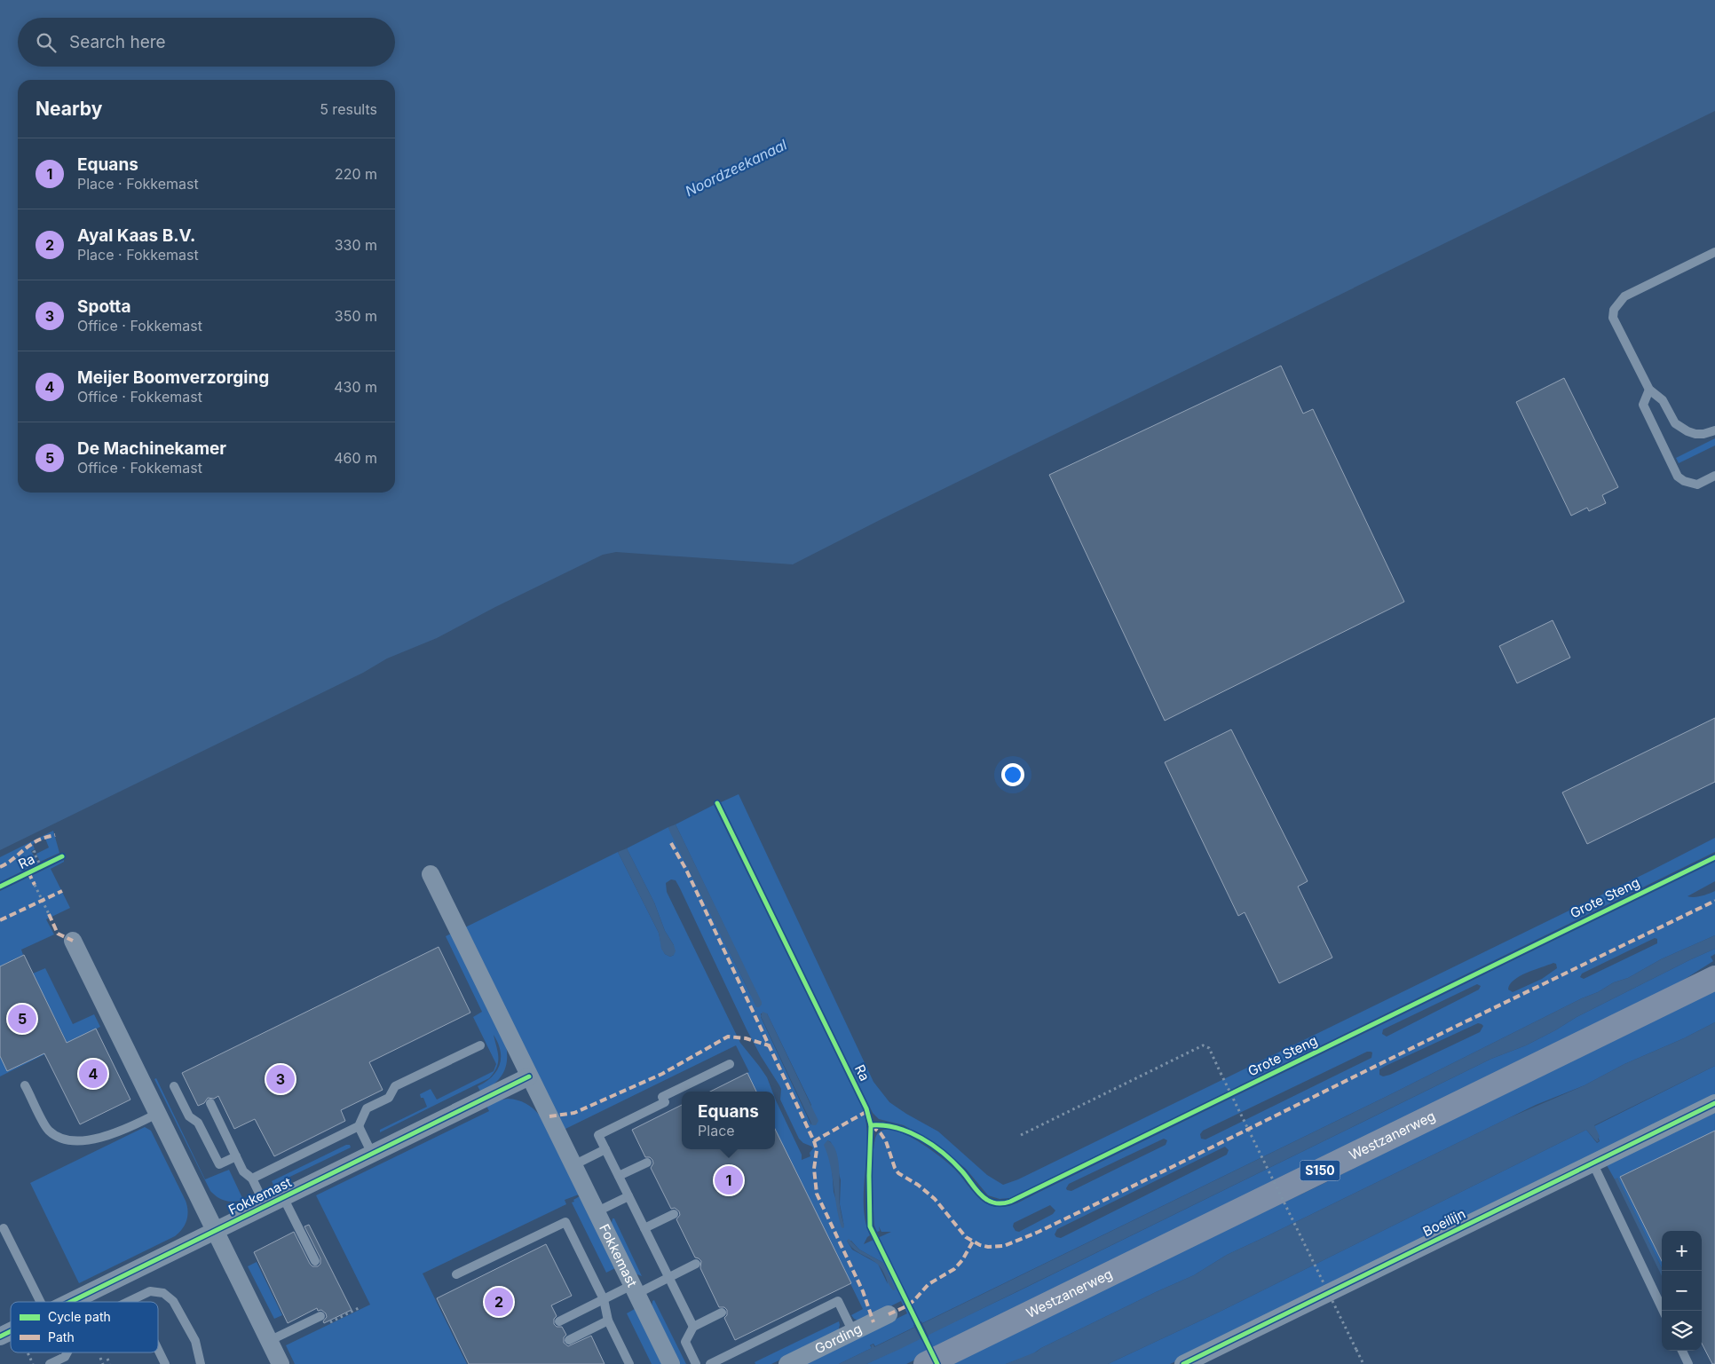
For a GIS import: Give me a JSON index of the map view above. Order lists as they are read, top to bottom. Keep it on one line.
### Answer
{"streets":{"main road":["Westzanerweg","S150"],"street":["Fokkemast","Boeilijn","Gording"],"cycle path":["Ra","Grote Steng"]},"water":["Noordzeekanaal"],"legend":["Cycle path","Path"],"page":{"search":"Search here","heading":["Nearby","5 results"],"list":[{"mark":"1","name":"Equans","note":"Place · Fokkemast","value":"220 m"},{"mark":"2","name":"Ayal Kaas B.V.","note":"Place · Fokkemast","value":"330 m"},{"mark":"3","name":"Spotta","note":"Office · Fokkemast","value":"350 m"},{"mark":"4","name":"Meijer Boomverzorging","note":"Office · Fokkemast","value":"430 m"},{"mark":"5","name":"De Machinekamer","note":"Office · Fokkemast","value":"460 m"}],"pins":["5","4","3","1","2"],"popup":["Equans","Place"],"map_buttons":["+","−"]}}
